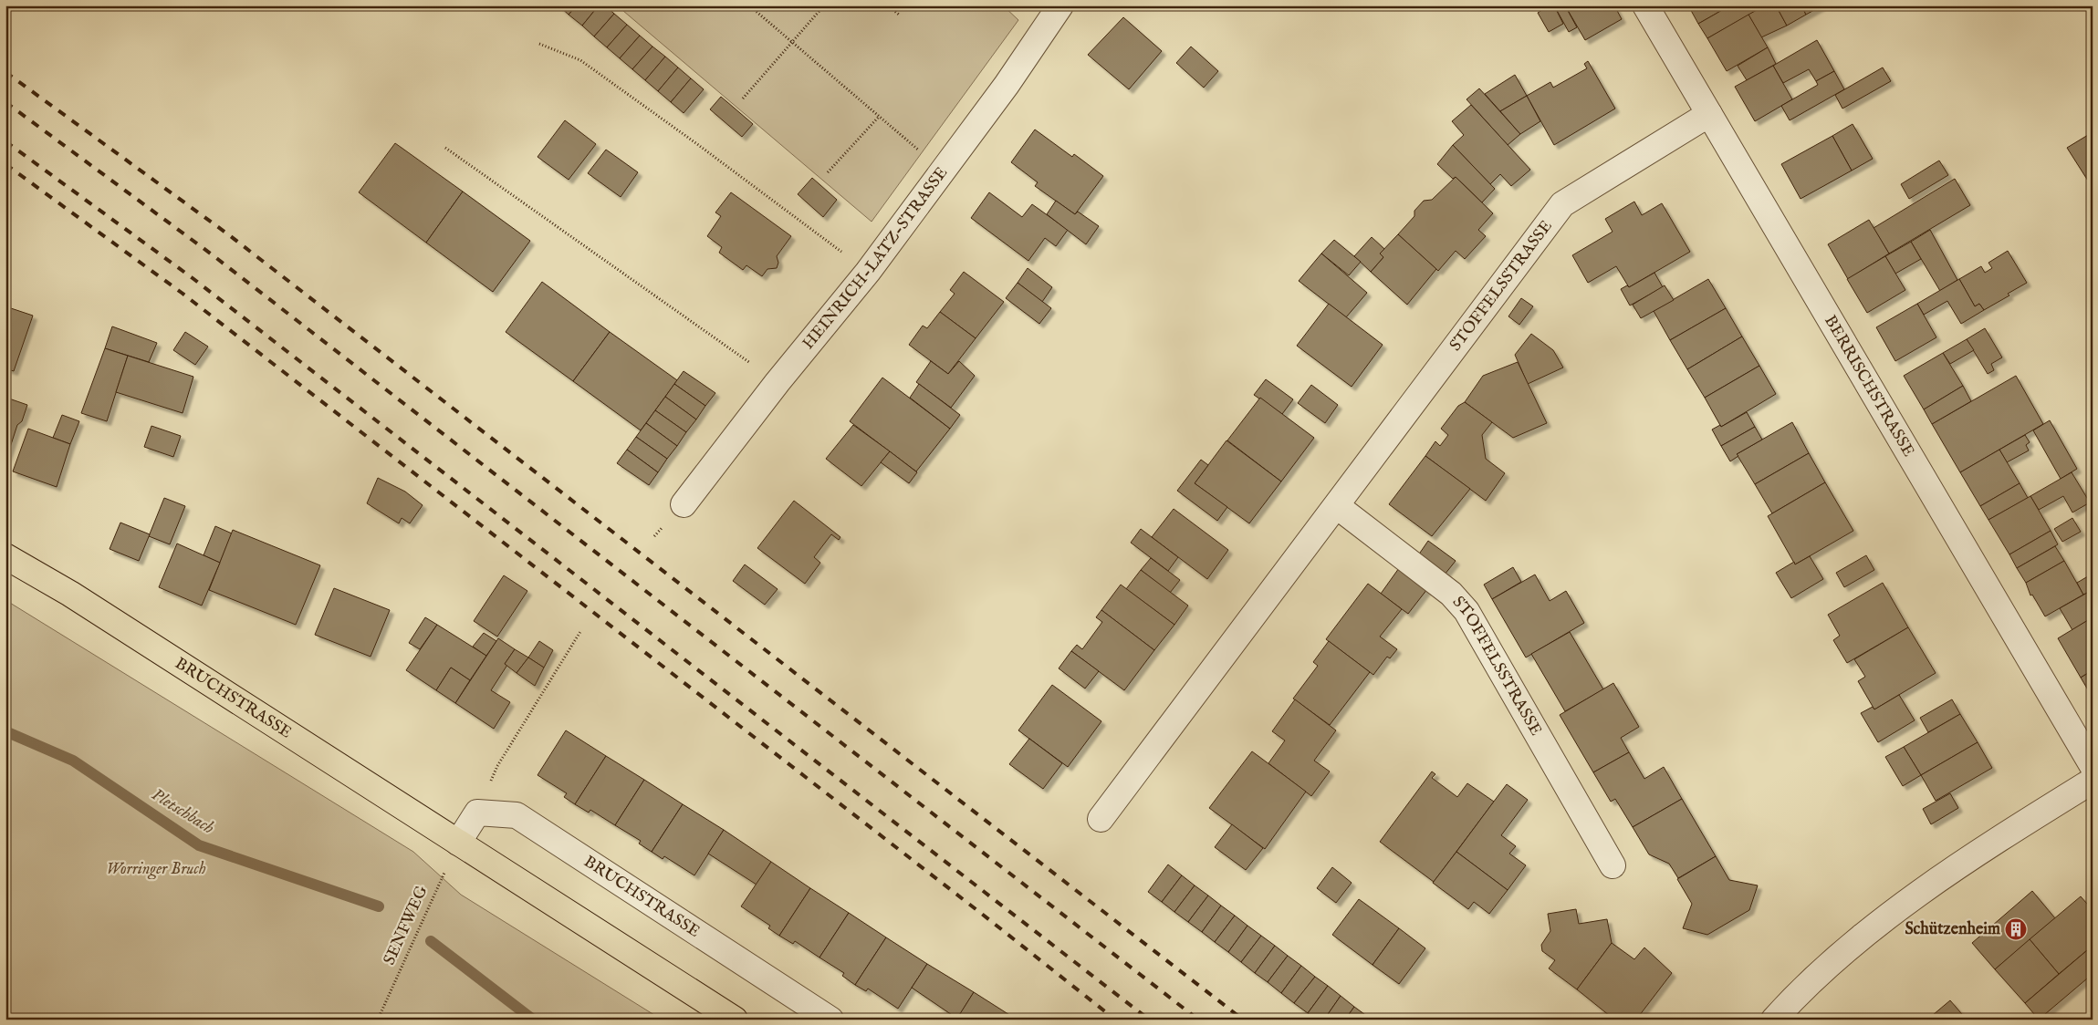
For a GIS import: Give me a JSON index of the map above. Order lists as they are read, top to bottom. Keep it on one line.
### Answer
{"streets":{"main road":["BRUCHSTRASSE"],"street":["HEINRICH-LATZ-STRASSE","STOFFELSSTRASSE","BERRISCHSTRASSE"],"path":["SENFWEG"]},"crossings":[["STOFFELSSTRASSE","BERRISCHSTRASSE"],["BRUCHSTRASSE","SENFWEG"]],"water":["Pletschbach"],"parks":["Worringer Bruch"],"places":{"building":["Schützenheim"]}}
